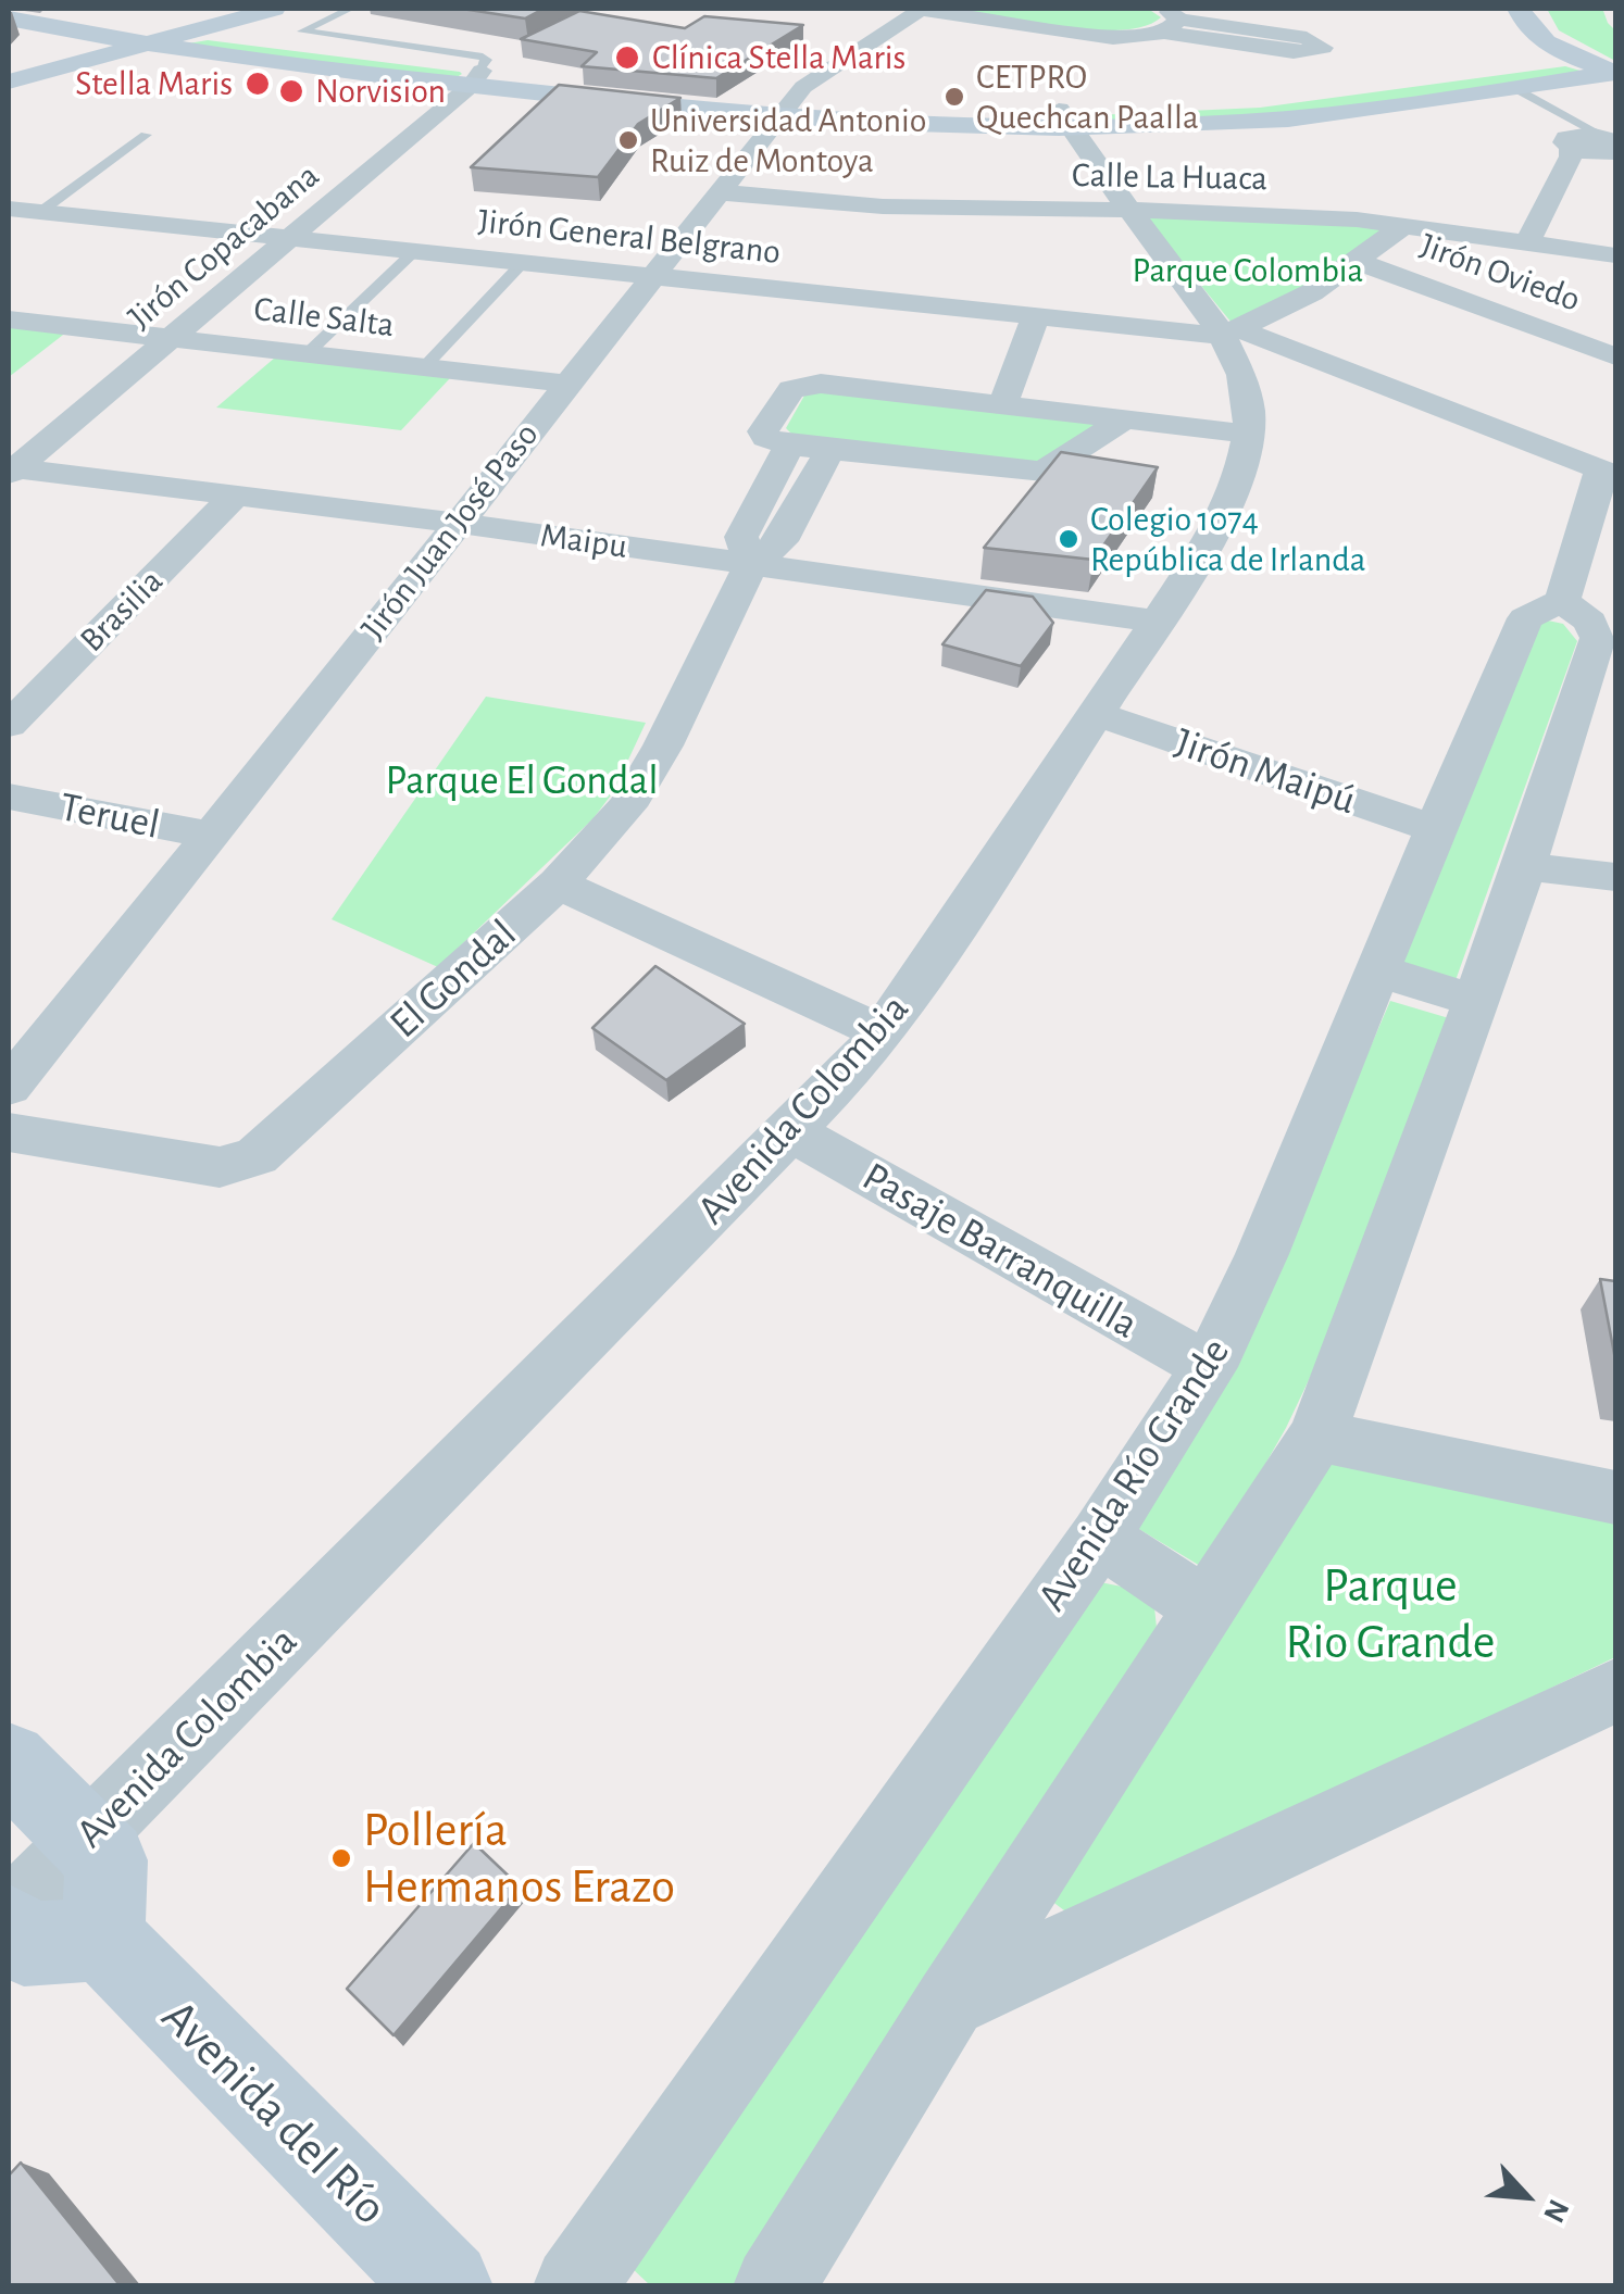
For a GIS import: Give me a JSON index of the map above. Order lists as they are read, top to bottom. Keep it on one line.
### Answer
{"streets":{"street":["Calle La Huaca","Jirón General Belgrano","Jirón Copacabana","Jirón Oviedo","Calle Salta","Jirón Juan José Paso","Maipu","Brasilia","Jirón Maipú","Teruel","El Gondal","Avenida Colombia","Pasaje Barranquilla","Avenida Río Grande","Avenida del Río"]},"crossings":[["Calle La Huaca","Jirón Juan José Paso"],["Calle La Huaca","Avenida Colombia"],["Jirón General Belgrano","Jirón Copacabana"],["Jirón General Belgrano","Jirón Juan José Paso"],["Jirón General Belgrano","Avenida Colombia"],["Jirón Copacabana","Calle Salta"],["Jirón Copacabana","Maipu"],["Calle Salta","Jirón Juan José Paso"],["Jirón Juan José Paso","Maipu"],["Jirón Juan José Paso","Teruel"],["Maipu","Brasilia"],["Maipu","El Gondal"],["Maipu","Avenida Colombia"],["Jirón Maipú","Avenida Colombia"],["Jirón Maipú","Avenida Río Grande"],["Avenida Colombia","Pasaje Barranquilla"],["Pasaje Barranquilla","Avenida Río Grande"]],"parks":["Parque Colombia","Parque El Gondal","Parque Rio Grande"],"places":["Clínica Stella Maris","Stella Maris","Norvision","CETPRO Quechcan Paalla","Universidad Antonio Ruiz de Montoya","Colegio 1074 República de Irlanda","Pollería Hermanos Erazo"],"north":"bottom right"}
